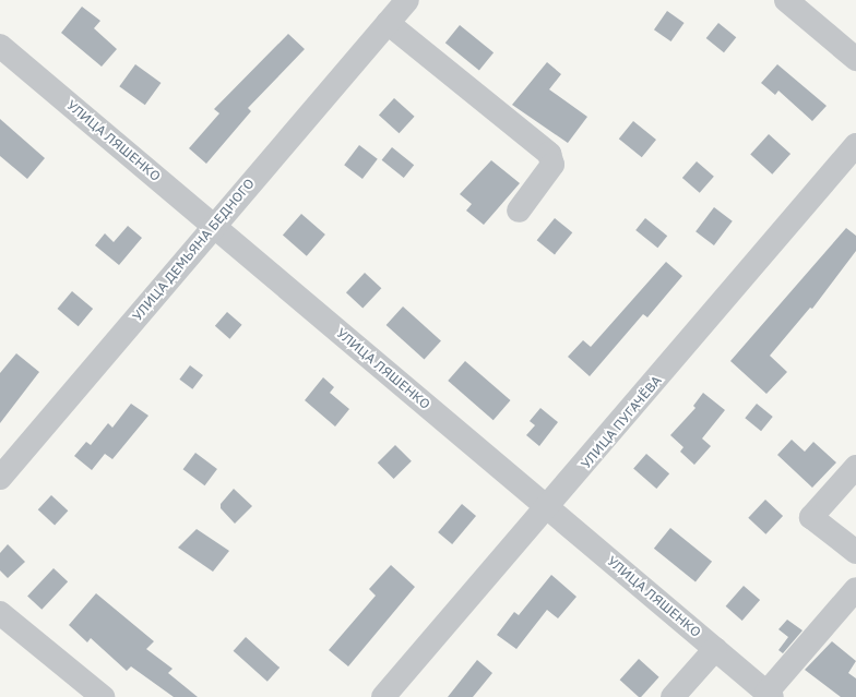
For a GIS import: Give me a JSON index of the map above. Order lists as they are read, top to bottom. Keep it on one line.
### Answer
{"streets":{"street":["УЛИЦА ЛЯШЕНКО","УЛИЦА ДЕМЬЯНА БЕДНОГО","УЛИЦА ПУГАЧЁВА"]},"crossings":[["УЛИЦА ЛЯШЕНКО","УЛИЦА ДЕМЬЯНА БЕДНОГО"],["УЛИЦА ЛЯШЕНКО","УЛИЦА ПУГАЧЁВА"]]}
